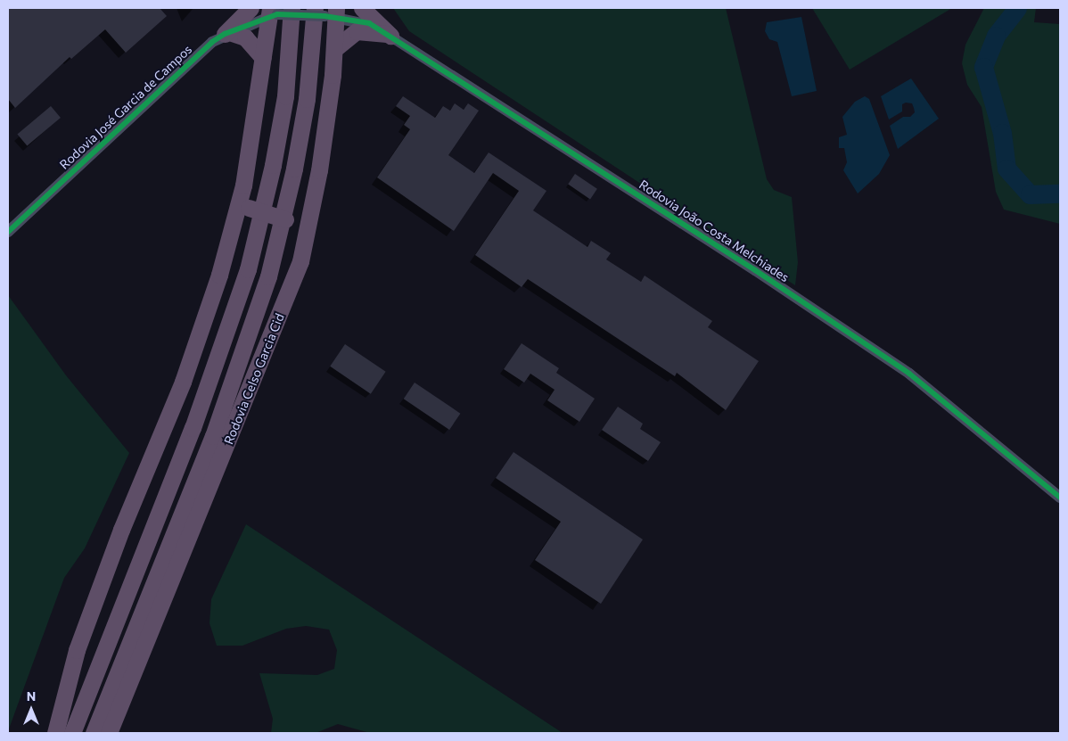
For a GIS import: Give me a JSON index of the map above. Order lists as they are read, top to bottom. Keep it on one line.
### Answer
{"streets":{"highway":["Rodovia Celso Garcia Cid"],"street":["Rodovia José Garcia de Campos","Rodovia João Costa Melchiades"]},"crossings":[["Rodovia José Garcia de Campos","Rodovia João Costa Melchiades"],["Rodovia João Costa Melchiades","Rodovia Celso Garcia Cid"]],"north":"top"}
